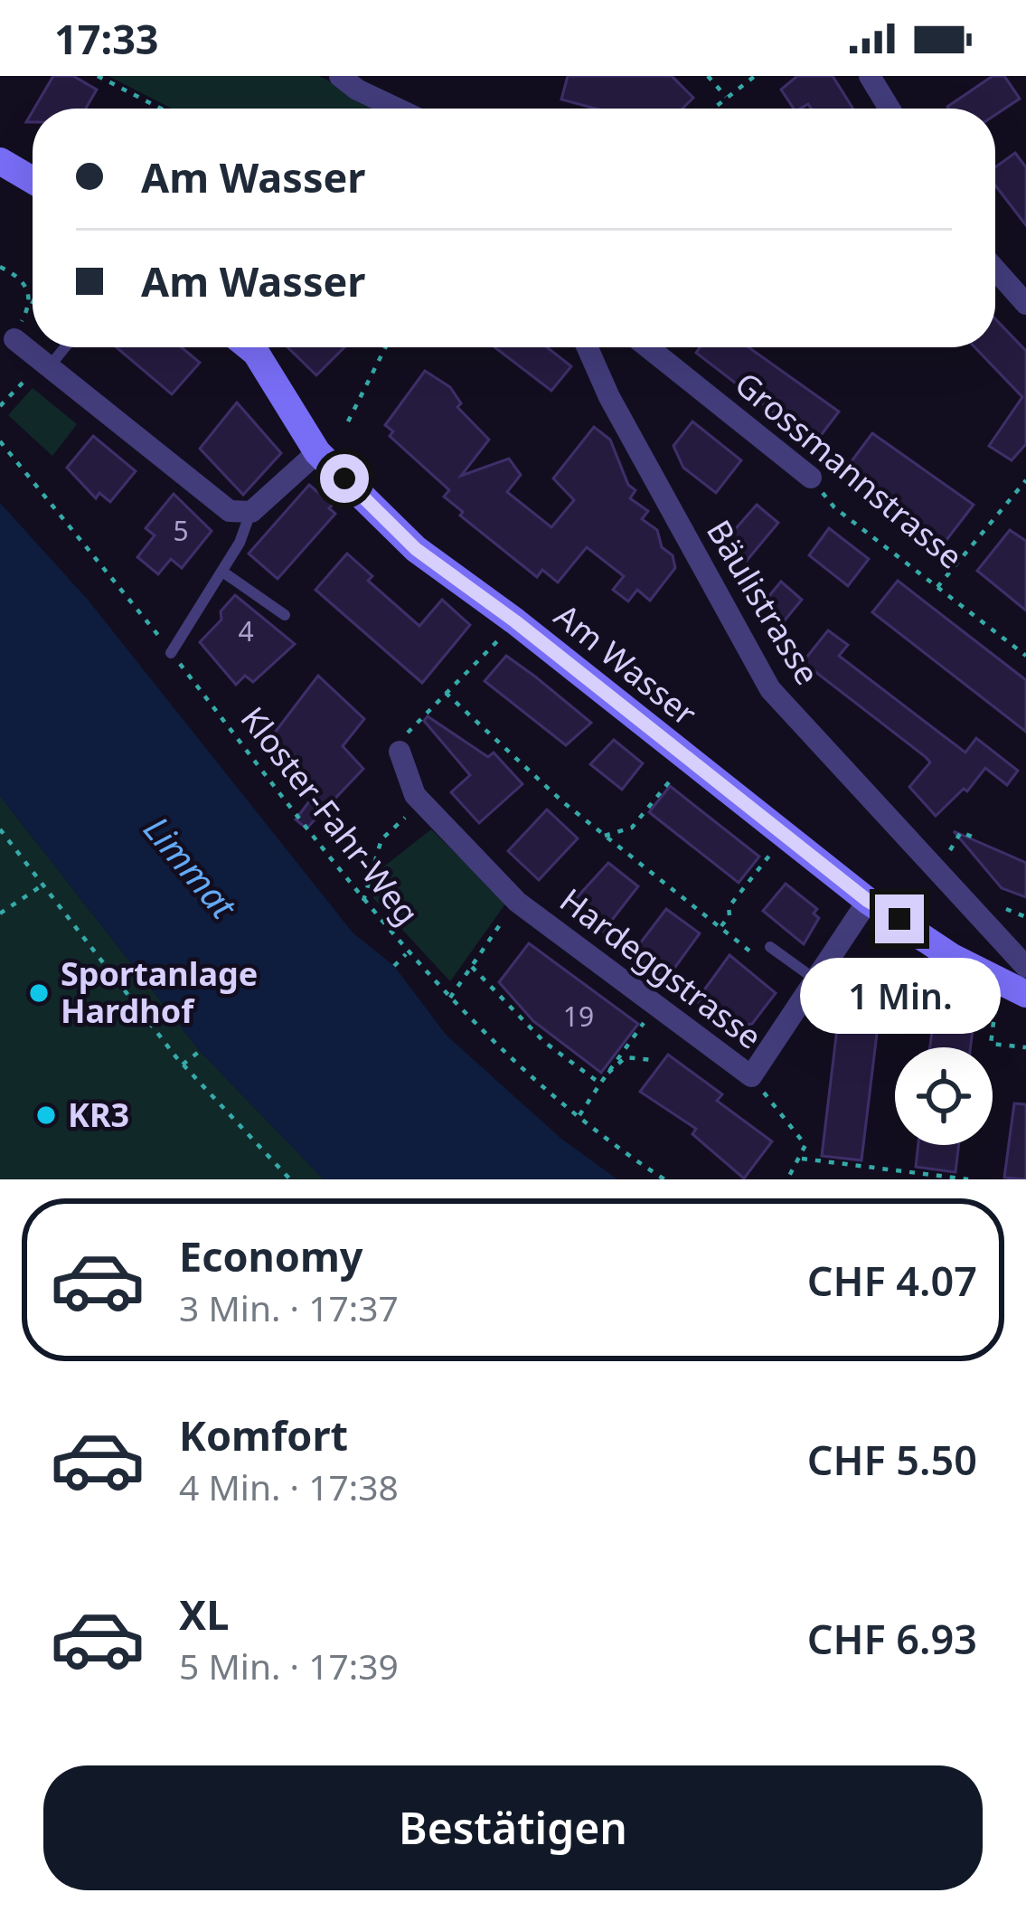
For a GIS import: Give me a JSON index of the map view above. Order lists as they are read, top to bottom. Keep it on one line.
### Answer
{"streets":{"street":["Grossmannstrasse","Bäulistrasse","Am Wasser","Hardeggstrasse"],"path":["Kloster-Fahr-Weg"]},"crossings":[["Am Wasser","Hardeggstrasse"]],"water":["Limmat"],"places":["Sportanlage Hardhof","KR3"],"house_numbers":["5","4","19"],"page":{"status":"17:33","banner":["Am Wasser","Am Wasser"],"bubble":"1 Min.","list":[{"name":"Economy","note":"3 Min. · 17:37","value":"CHF 4.07"},{"name":"Komfort","note":"4 Min. · 17:38","value":"CHF 5.50"},{"name":"XL","note":"5 Min. · 17:39","value":"CHF 6.93"}],"buttons":"Bestätigen"}}
